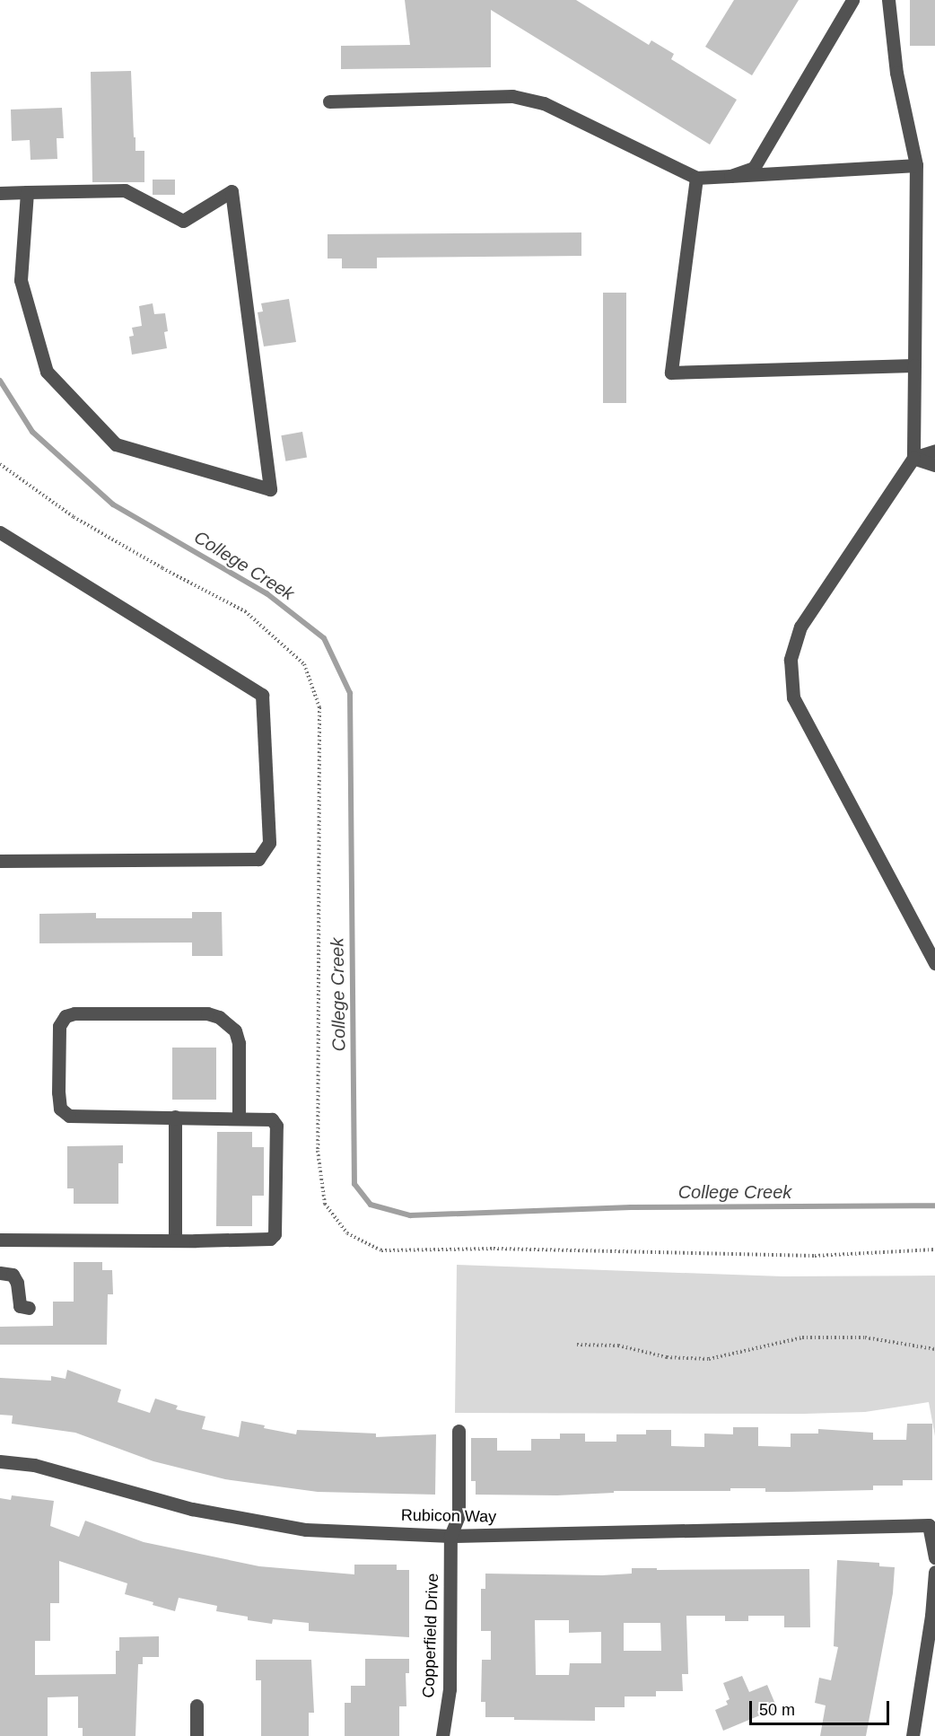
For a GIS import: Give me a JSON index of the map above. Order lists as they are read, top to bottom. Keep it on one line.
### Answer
{"streets":{"street":["Rubicon Way","Copperfield Drive"]},"crossings":[["Rubicon Way","Copperfield Drive"]],"water":["College Creek"],"scale_bar":"50 m"}
